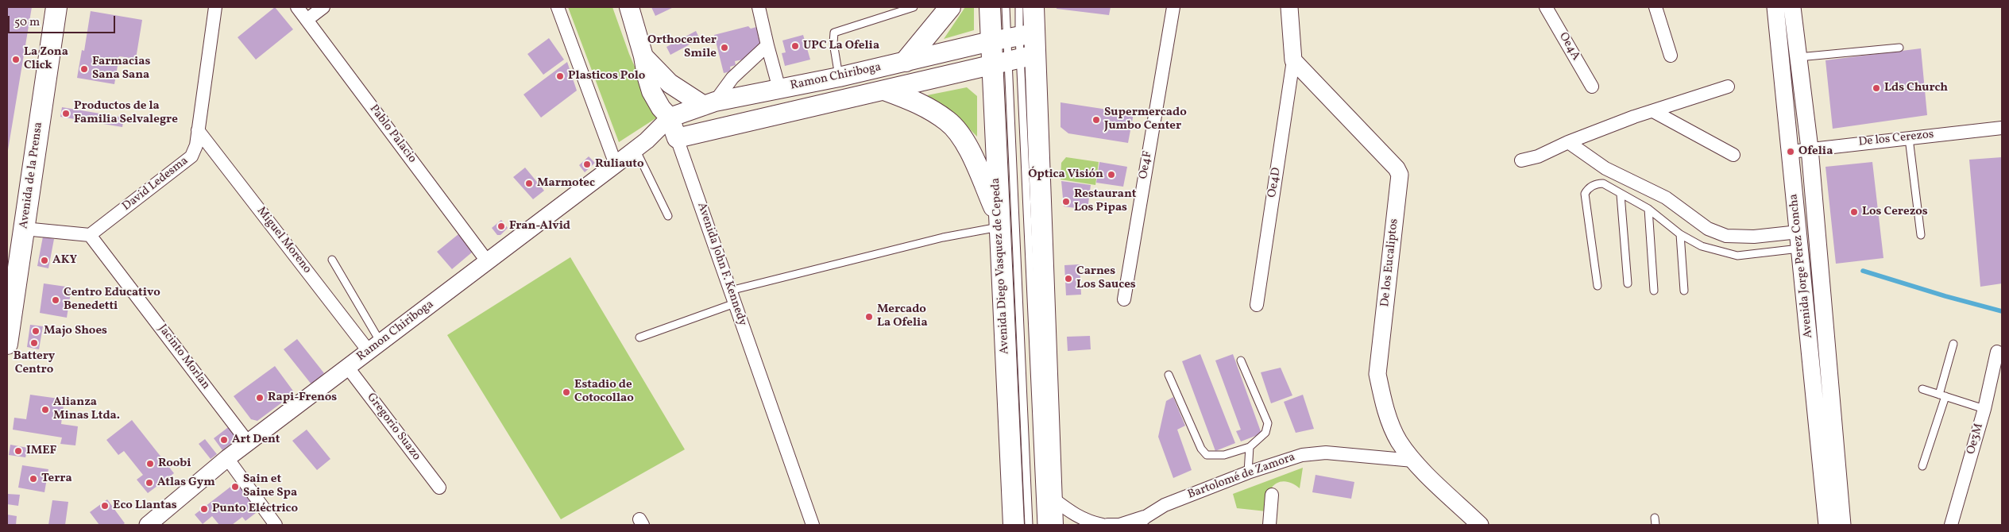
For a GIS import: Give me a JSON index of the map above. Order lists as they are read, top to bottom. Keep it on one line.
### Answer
{"streets":{"main road":["Ramon Chiriboga","Avenida de la Prensa","Avenida John F. Kennedy","Avenida Diego Vasquez de Cepeda"],"street":["Oe4A","Pablo Palacio","De los Cerezos","Oe4F","Oe4D","David Ledesma","Miguel Moreno","De los Eucaliptos","Avenida Jorge Perez Concha","Jacinto Morlan","Gregorio Suazo","Oe3M","Bartolomé de Zamora"]},"crossings":[["Ramon Chiriboga","Pablo Palacio"],["Ramon Chiriboga","Miguel Moreno"],["Ramon Chiriboga","Avenida John F. Kennedy"],["Ramon Chiriboga","Avenida Diego Vasquez de Cepeda"],["Ramon Chiriboga","Jacinto Morlan"],["Ramon Chiriboga","Gregorio Suazo"],["De los Cerezos","Avenida Jorge Perez Concha"],["Oe4D","De los Eucaliptos"],["David Ledesma","Miguel Moreno"],["David Ledesma","Jacinto Morlan"],["De los Eucaliptos","Bartolomé de Zamora"]],"places":["UPC La Ofelia","Orthocenter Smile","La Zona Click","Farmacias Sana Sana","Plasticos Polo","Lds Church","Productos de la Familia Selvalegre","Supermercado Jumbo Center","Ofelia","Ruliauto","Óptica Visión","Marmotec","Restaurant Los Pipas","Los Cerezos","Fran-Alvid","AKY","Carnes Los Sauces","Centro Educativo Benedetti","Mercado La Ofelia","Majo Shoes","Battery Centro","Estadio de Cotocollao","Rapi-Frenos","Alianza Minas Ltda.","Art Dent","IMEF","Roobi","Terra","Atlas Gym","Sain et Saine Spa","Eco Llantas","Punto Eléctrico"],"scale_bar":"50 m"}
